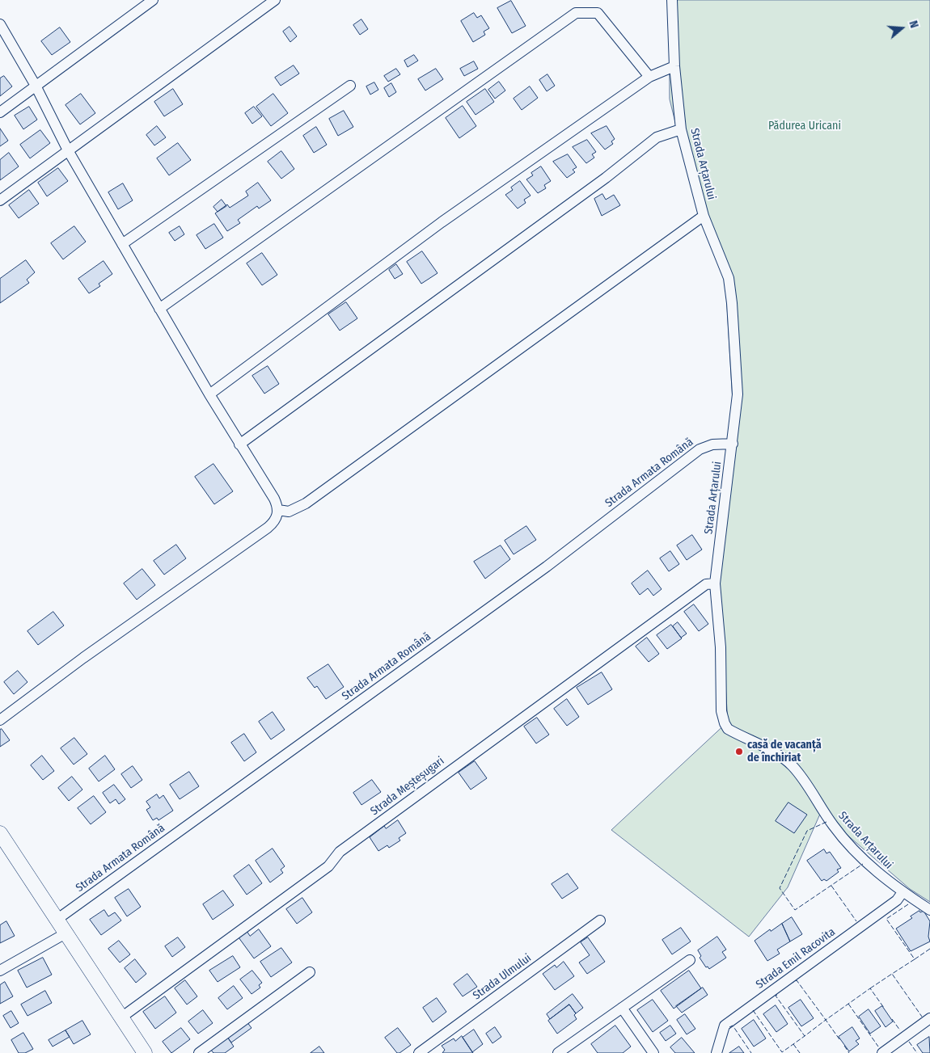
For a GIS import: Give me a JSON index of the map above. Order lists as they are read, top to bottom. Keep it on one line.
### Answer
{"streets":{"street":["Strada Arțarului","Strada Armata Română","Strada Meșteșugari","Strada Emil Racovita","Strada Ulmului"]},"crossings":[["Strada Arțarului","Strada Armata Română"],["Strada Arțarului","Strada Meșteșugari"],["Strada Arțarului","Strada Emil Racovita"]],"parks":["Pădurea Uricani"],"places":["casă de vacanță de închiriat"],"north":"right"}
